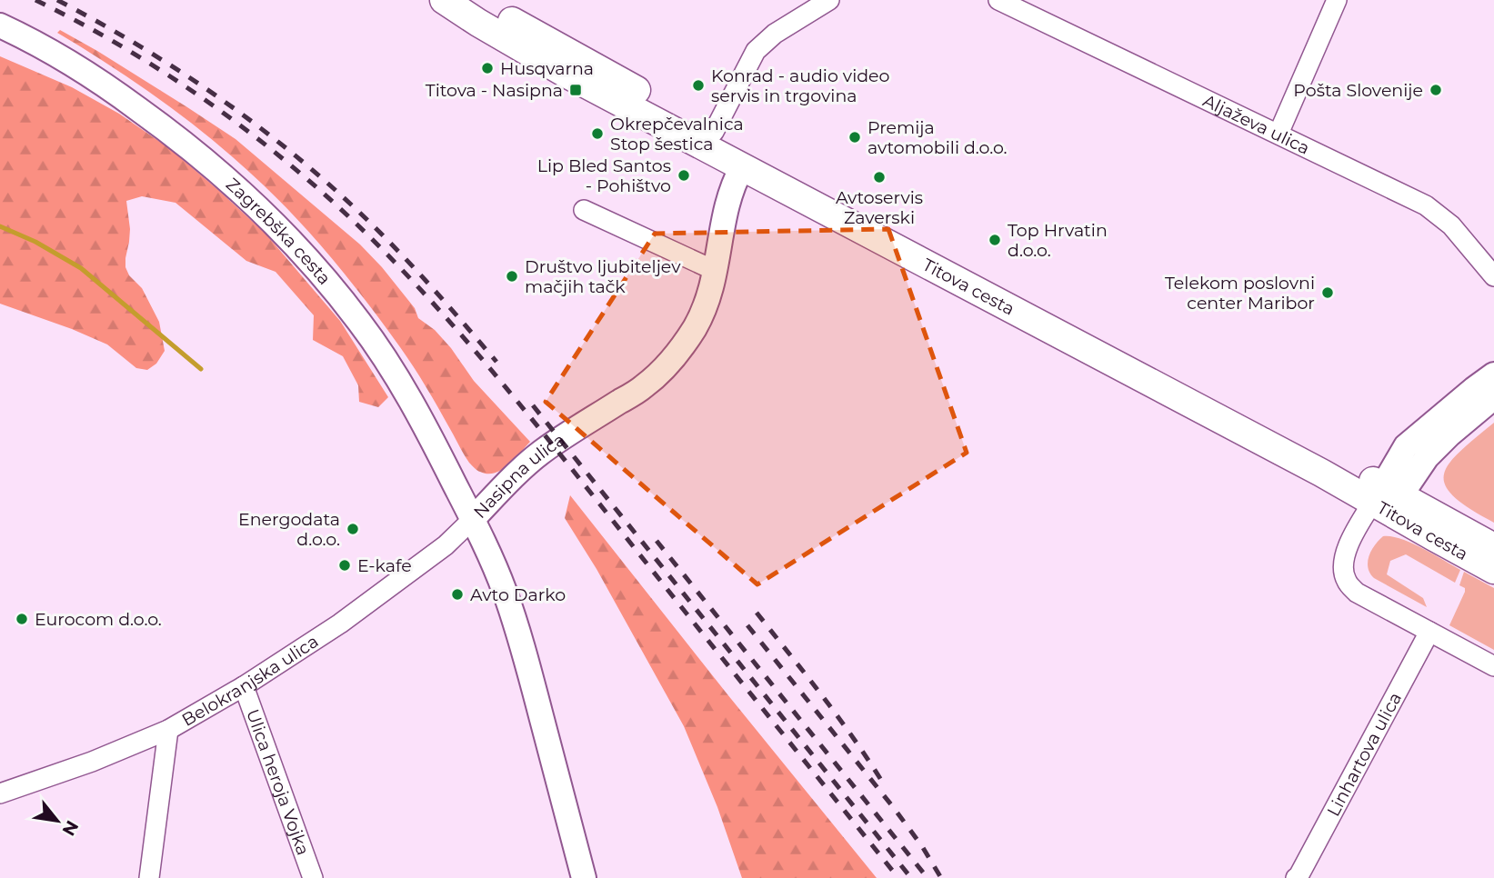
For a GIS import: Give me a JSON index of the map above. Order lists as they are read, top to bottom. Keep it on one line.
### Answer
{"streets":{"main road":["Titova cesta"],"street":["Aljaževa ulica","Zagrebška cesta","Nasipna ulica","Belokranjska ulica","Linhartova ulica","Ulica heroja Vojka"]},"crossings":[["Zagrebška cesta","Nasipna ulica"],["Zagrebška cesta","Belokranjska ulica"],["Titova cesta","Nasipna ulica"],["Nasipna ulica","Belokranjska ulica"],["Belokranjska ulica","Ulica heroja Vojka"]],"places":{"other":["Husqvarna","Konrad - audio video servis in trgovina","Pošta Slovenije","Okrepčevalnica Stop šestica","Premija avtomobili d.o.o.","Lip Bled Santos - Pohištvo","Avtoservis Zaverski","Top Hrvatin d.o.o.","Društvo ljubiteljev mačjih tačk","Telekom poslovni center Maribor","Energodata d.o.o.","E-kafe","Avto Darko","Eurocom d.o.o."],"transit":["Titova - Nasipna"]},"north":"bottom right"}
